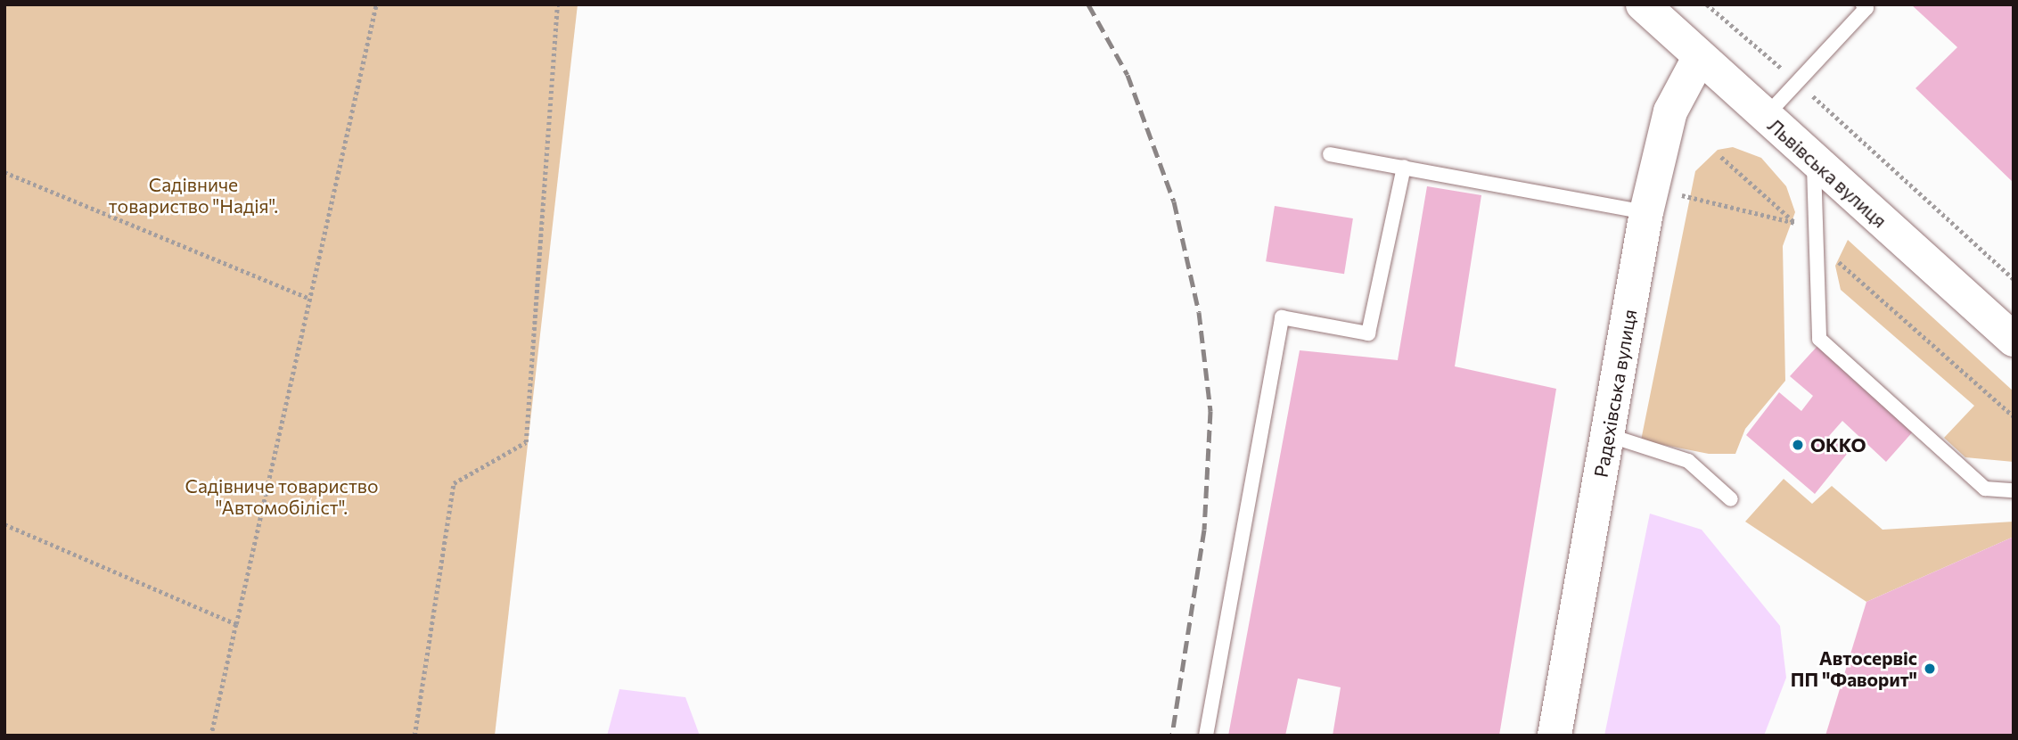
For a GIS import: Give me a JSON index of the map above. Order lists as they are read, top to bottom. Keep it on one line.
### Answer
{"streets":{"street":["Львівська вулиця","Радехівська вулиця"]},"crossings":[["Львівська вулиця","Радехівська вулиця"]],"parks":["Садівниче товариство \"Надія\".","Садівниче товариство \"Автомобіліст\"."],"places":["ОККО","Автосервіс ПП \"Фаворит\""]}
